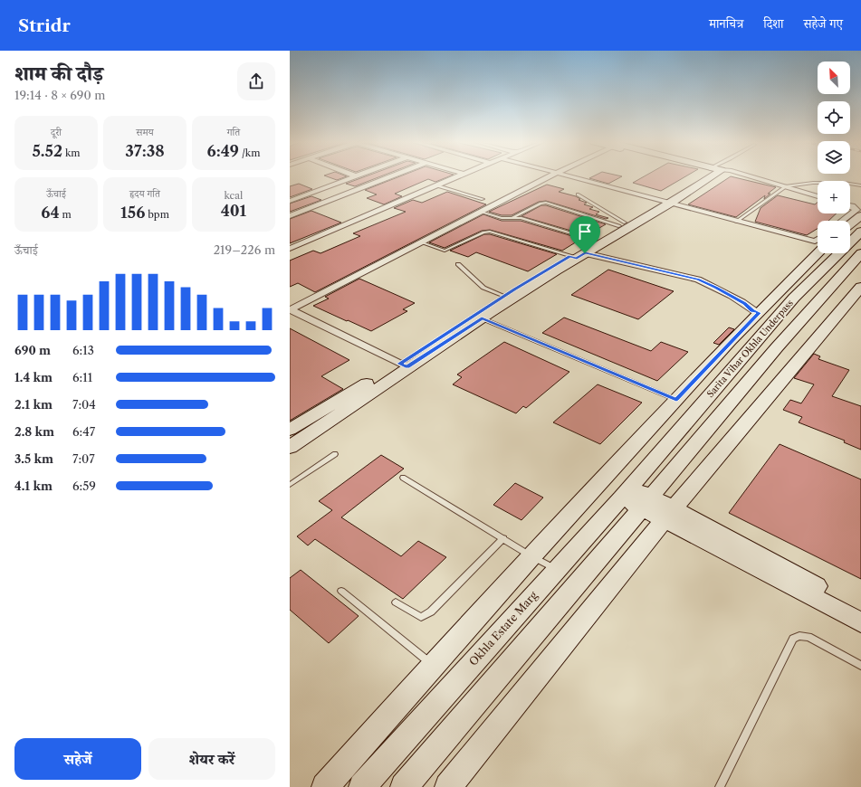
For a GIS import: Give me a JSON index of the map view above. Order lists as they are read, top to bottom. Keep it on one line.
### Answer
{"streets":{"street":["Sarita Vihar Okhla Underpass","Okhla Estate Marg"]},"crossings":[["Sarita Vihar Okhla Underpass","Okhla Estate Marg"]],"north":"top left","page":{"header":"Stridr","nav":["मानचित्र","दिशा","सहेजे गए"],"heading":["शाम की दौड़","19:14 · 8 × 690 m"],"map_buttons":["+","−"],"stats":[["दूरी","5.52 km"],["समय","37:38"],["गति","6:49 /km"],["ऊँचाई","64 m"],["हृदय गति","156 bpm"],["kcal","401"]],"chart":["ऊँचाई","219–226 m"],"list":[{"name":"690 m","note":"6:13"},{"name":"1.4 km","note":"6:11"},{"name":"2.1 km","note":"7:04"},{"name":"2.8 km","note":"6:47"},{"name":"3.5 km","note":"7:07"},{"name":"4.1 km","note":"6:59"}],"buttons":["सहेजें","शेयर करें"]}}
